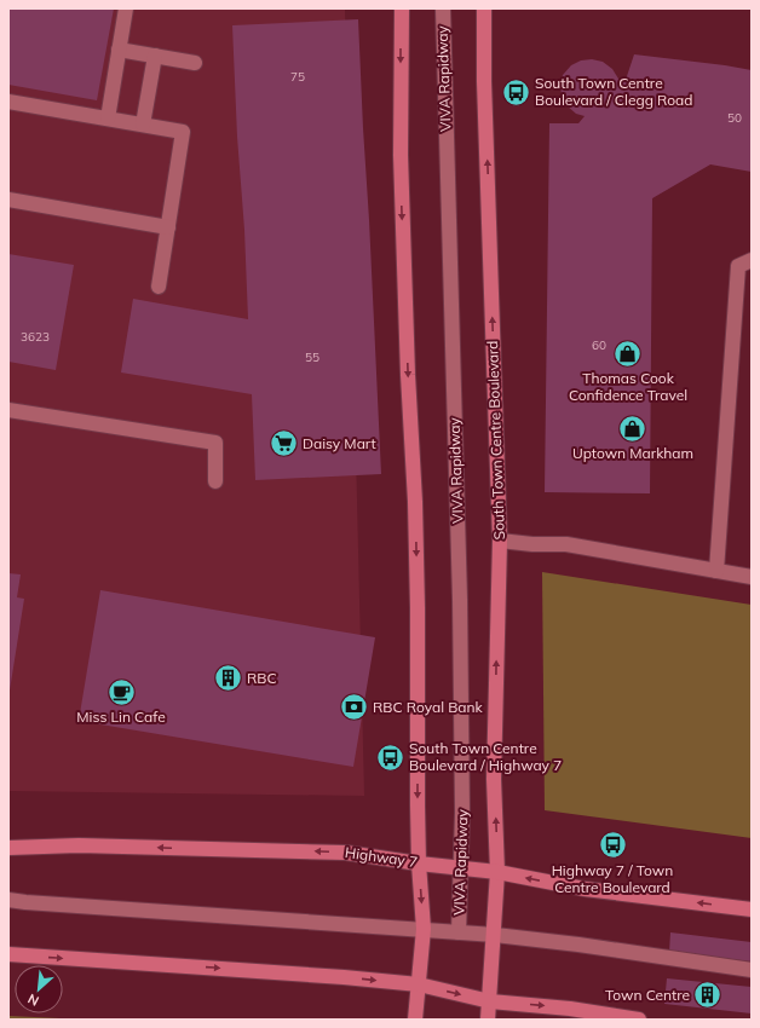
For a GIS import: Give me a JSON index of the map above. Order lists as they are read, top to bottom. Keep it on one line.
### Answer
{"streets":{"main road":["South Town Centre Boulevard","Highway 7"],"street":["VIVA Rapidway"]},"crossings":[["VIVA Rapidway","South Town Centre Boulevard"],["VIVA Rapidway","Highway 7"],["South Town Centre Boulevard","Highway 7"]],"places":{"bus stop":["South Town Centre Boulevard / Clegg Road","South Town Centre Boulevard / Highway 7","Highway 7 / Town Centre Boulevard"],"shop":["Thomas Cook Confidence Travel","Uptown Markham"],"supermarket":["Daisy Mart"],"building":["RBC","Town Centre"],"cafe":["Miss Lin Cafe"],"bank":["RBC Royal Bank"]},"house_numbers":["75","50","3623","60","55"],"north":"bottom left"}
